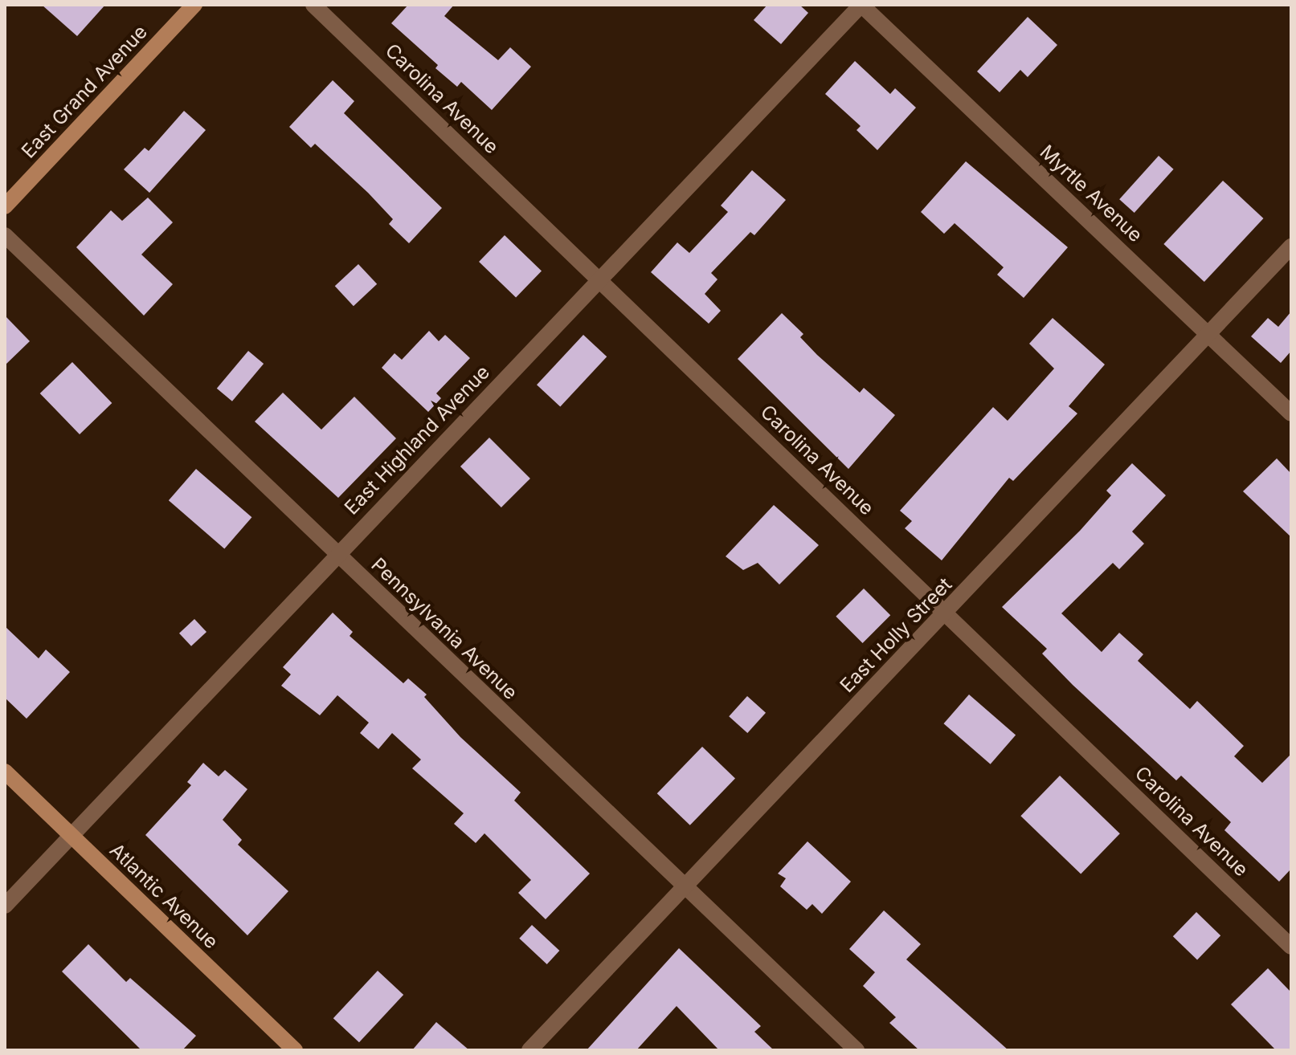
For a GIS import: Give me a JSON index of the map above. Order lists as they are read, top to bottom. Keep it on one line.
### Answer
{"streets":{"main road":["East Grand Avenue","Atlantic Avenue"],"street":["Carolina Avenue","Myrtle Avenue","East Highland Avenue","Pennsylvania Avenue","East Holly Street"]},"crossings":[["Carolina Avenue","East Highland Avenue"],["Carolina Avenue","East Holly Street"],["Myrtle Avenue","East Highland Avenue"],["Myrtle Avenue","East Holly Street"],["East Highland Avenue","Pennsylvania Avenue"],["East Highland Avenue","Atlantic Avenue"],["Pennsylvania Avenue","East Holly Street"]]}
